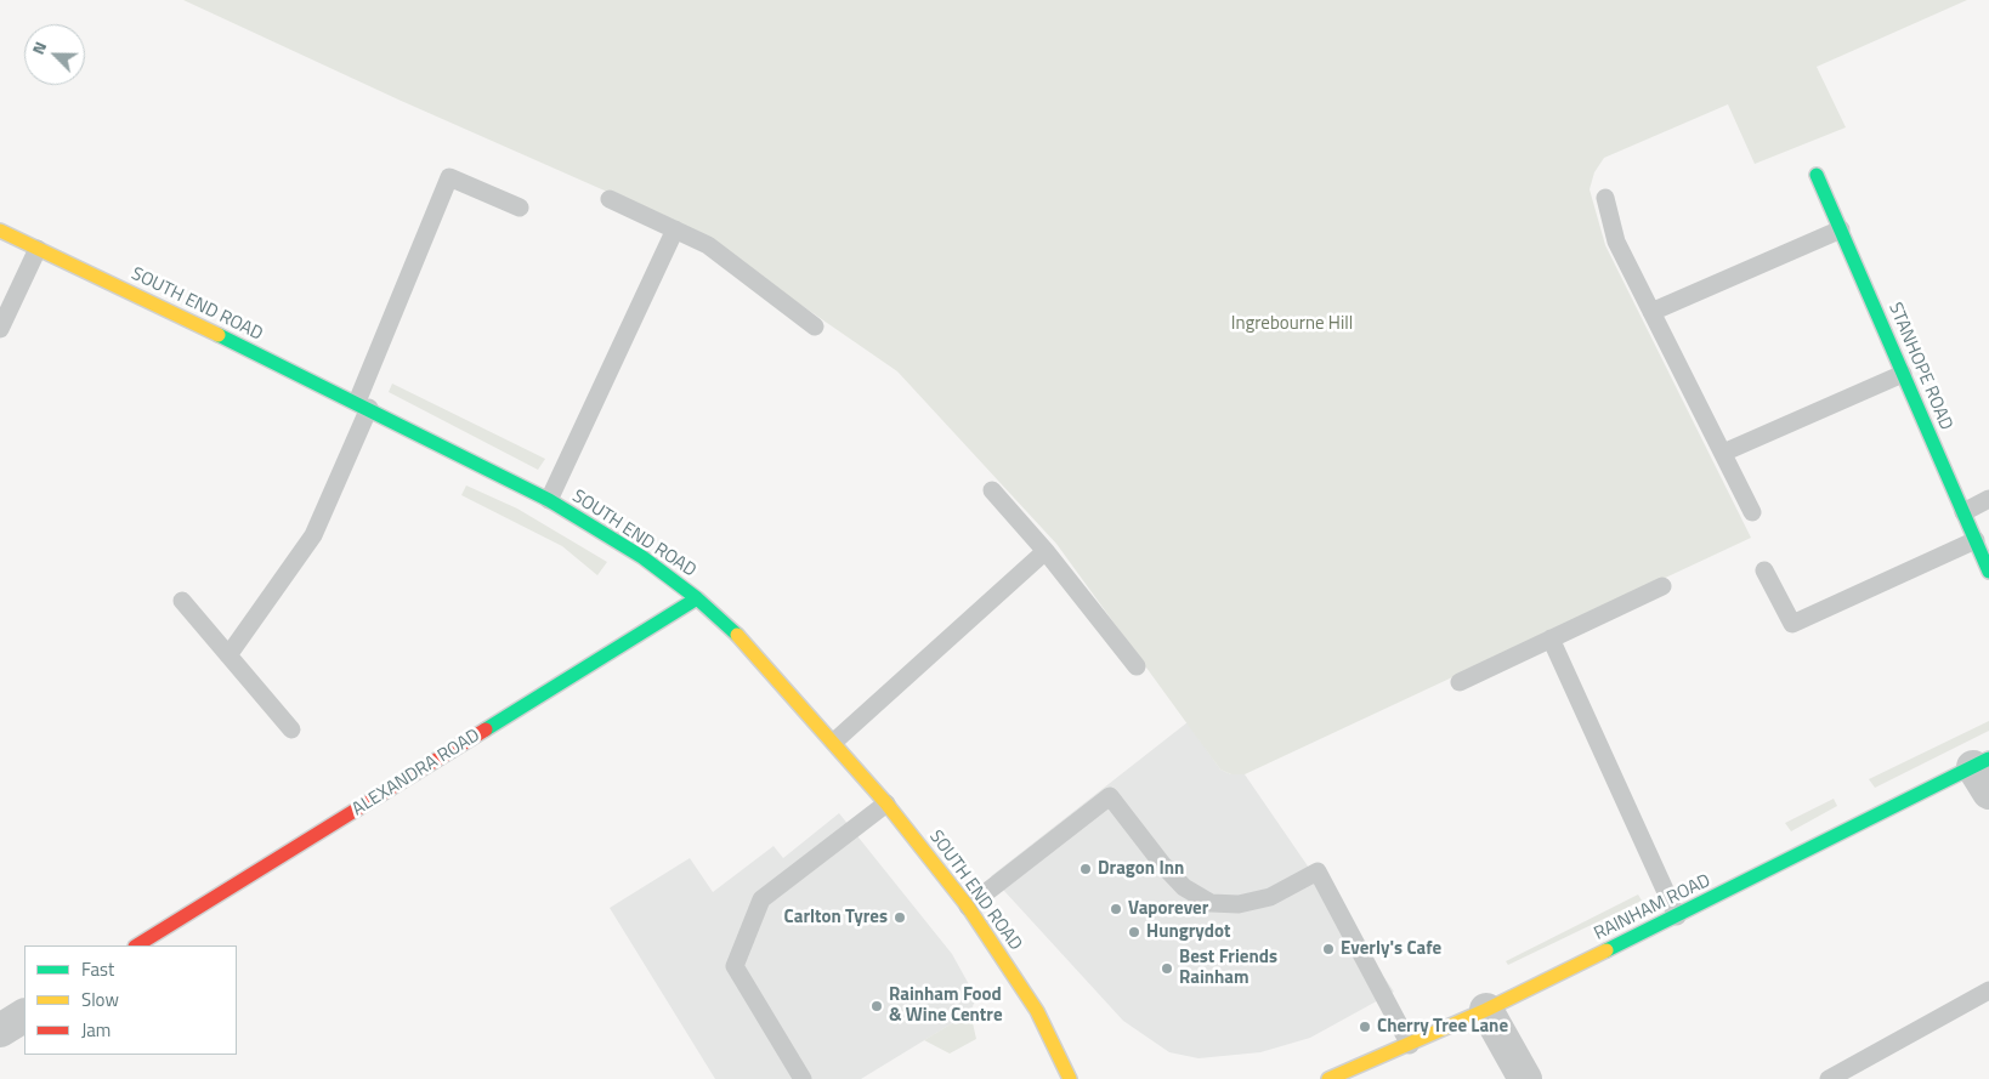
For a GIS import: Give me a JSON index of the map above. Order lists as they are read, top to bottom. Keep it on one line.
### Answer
{"streets":{"street":["SOUTH END ROAD","STANHOPE ROAD","ALEXANDRA ROAD","RAINHAM ROAD"]},"crossings":[["SOUTH END ROAD","ALEXANDRA ROAD"]],"parks":["Ingrebourne Hill"],"places":["Dragon Inn","Vaporever","Carlton Tyres","Hungrydot","Everly's Cafe","Best Friends Rainham","Rainham Food & Wine Centre","Cherry Tree Lane"],"legend":["Fast","Slow","Jam"],"north":"top left"}
